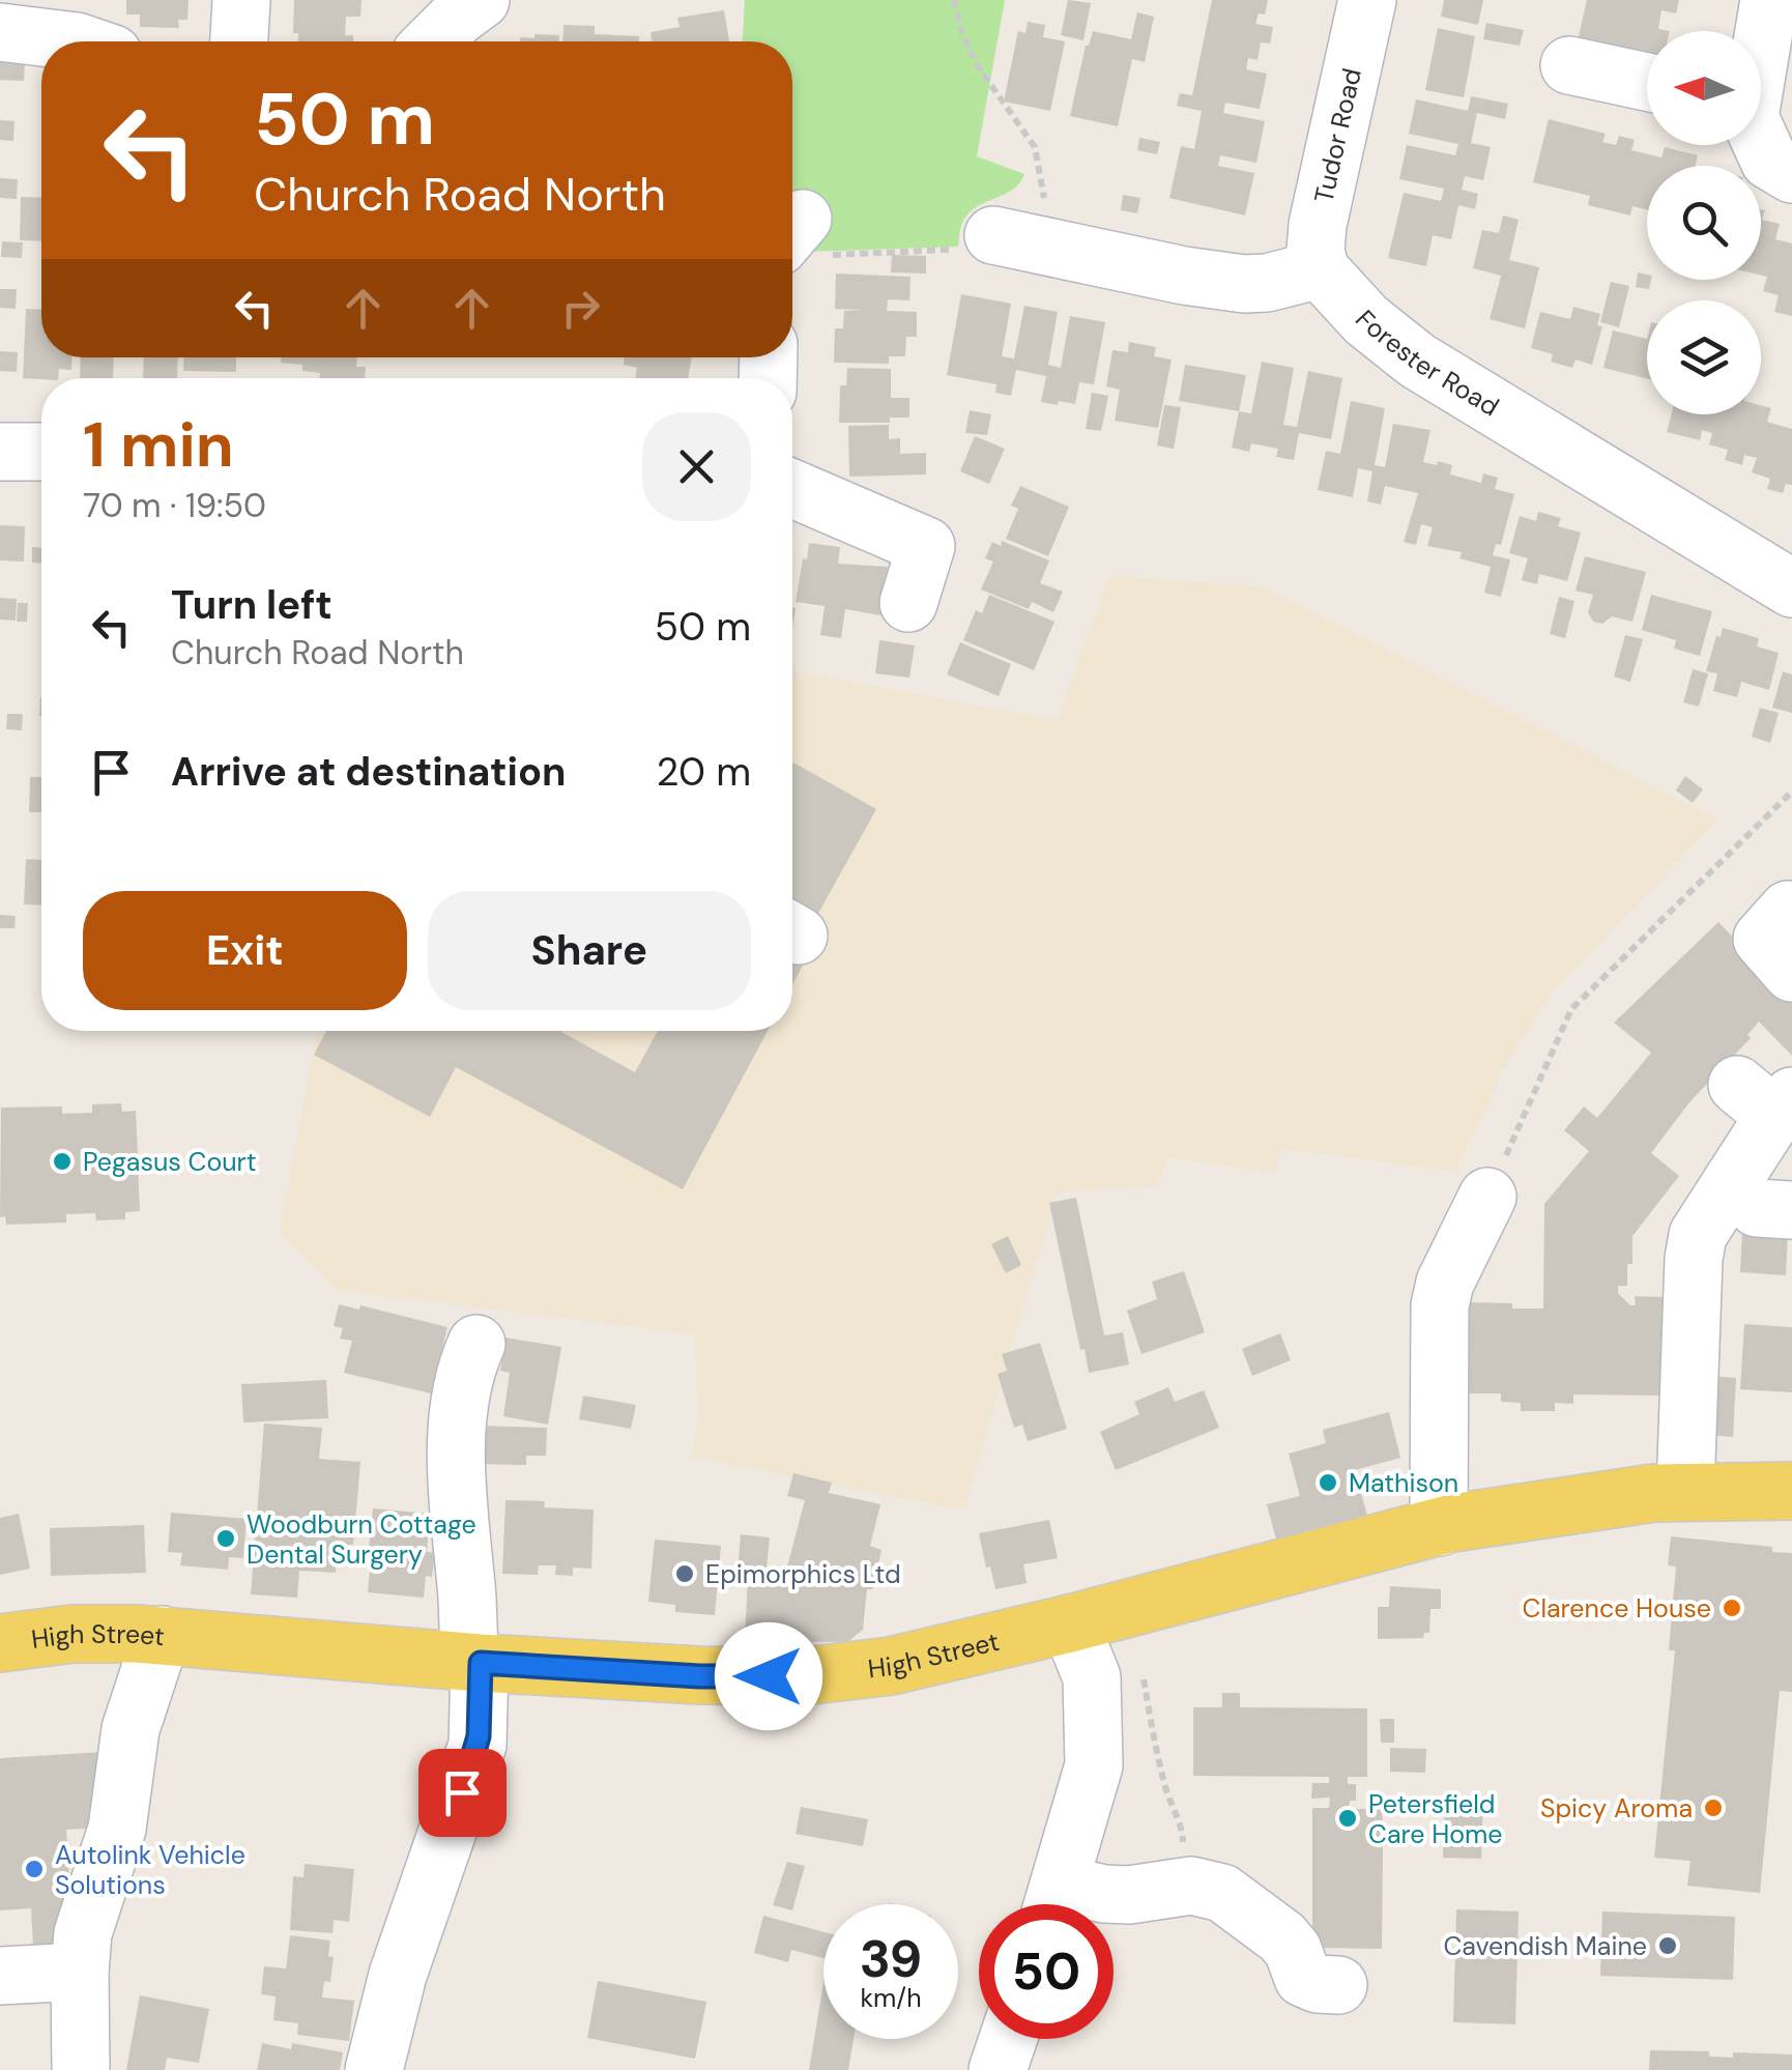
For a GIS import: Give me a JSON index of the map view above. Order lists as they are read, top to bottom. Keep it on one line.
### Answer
{"streets":{"main road":["High Street"],"street":["Tudor Road","Forester Road"]},"crossings":[["Tudor Road","Forester Road"]],"places":["Pegasus Court","Mathison","Woodburn Cottage Dental Surgery","Epimorphics Ltd","Clarence House","Spicy Aroma","Petersfield Care Home","Autolink Vehicle Solutions","Cavendish Maine"],"north":"left","page":{"turn":["50 m","Church Road North"],"heading":["1 min","70 m · 19:50"],"list":[{"name":"Turn left","note":"Church Road North","value":"50 m"},{"name":"Arrive at destination","value":"20 m"}],"buttons":["Exit","Share"],"speed":"39 km/h","limit":"50"}}
